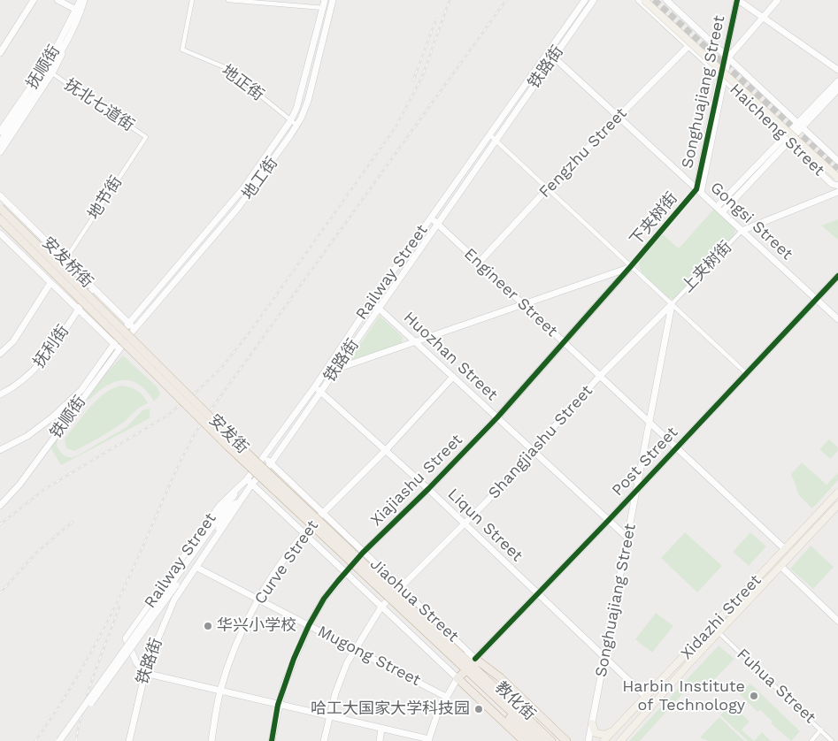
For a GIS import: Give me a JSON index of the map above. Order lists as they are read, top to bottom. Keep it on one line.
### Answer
{"streets":{"highway":["安发街","Jiaohua Street","教化街"],"main road":["Xidazhi Street"],"street":["抚顺街","铁路街","地正街","Songhuajiang Street","抚北七道街","Haicheng Street","Fengzhu Street","地工街","地节街","下夹树街","Gongsi Street","安发桥街","上夹树街","Railway Street","Engineer Street","抚利街","Huozhan Street","铁顺街","Shangjiashu Street","Post Street","Xiajiashu Street","Liqun Street","Curve Street","Mugong Street","Fuhua Street"]},"crossings":[["抚顺街","抚北七道街"],["铁路街","Gongsi Street"],["铁路街","Railway Street"],["铁路街","Engineer Street"],["铁路街","Huozhan Street"],["铁路街","Liqun Street"],["铁路街","Jiaohua Street"],["地正街","地工街"],["Songhuajiang Street","Haicheng Street"],["Songhuajiang Street","下夹树街"],["Songhuajiang Street","Gongsi Street"],["Songhuajiang Street","上夹树街"],["Songhuajiang Street","Engineer Street"],["Songhuajiang Street","Huozhan Street"],["Songhuajiang Street","Shangjiashu Street"],["Songhuajiang Street","Post Street"],["Songhuajiang Street","Liqun Street"],["抚北七道街","地节街"],["Haicheng Street","Fengzhu Street"],["Fengzhu Street","Gongsi Street"],["Fengzhu Street","Engineer Street"],["地工街","安发桥街"],["地工街","铁顺街"],["地节街","安发桥街"],["下夹树街","Gongsi Street"],["下夹树街","Xiajiashu Street"],["Gongsi Street","上夹树街"],["Gongsi Street","Railway Street"],["Gongsi Street","Post Street"],["安发桥街","抚利街"],["安发桥街","铁顺街"],["上夹树街","Shangjiashu Street"],["Railway Street","Engineer Street"],["Railway Street","Huozhan Street"],["Railway Street","Liqun Street"],["Railway Street","Jiaohua Street"],["Engineer Street","Shangjiashu Street"],["Engineer Street","Post Street"],["Engineer Street","Xiajiashu Street"],["Engineer Street","Xidazhi Street"],["Huozhan Street","Shangjiashu Street"],["Huozhan Street","Post Street"],["Huozhan Street","Xiajiashu Street"],["Huozhan Street","Curve Street"],["安发街","教化街"],["Shangjiashu Street","Liqun Street"],["Shangjiashu Street","Jiaohua Street"],["Shangjiashu Street","Mugong Street"],["Post Street","Liqun Street"],["Post Street","Jiaohua Street"],["Post Street","Mugong Street"],["Post Street","教化街"],["Xiajiashu Street","Liqun Street"],["Xiajiashu Street","Jiaohua Street"],["Xiajiashu Street","Mugong Street"],["Liqun Street","Curve Street"],["Liqun Street","Xidazhi Street"],["Curve Street","Jiaohua Street"],["Curve Street","Mugong Street"],["Jiaohua Street","教化街"],["Xidazhi Street","Fuhua Street"]],"places":["华兴小学校","Harbin Institute of Technology","哈工大国家大学科技园"]}
